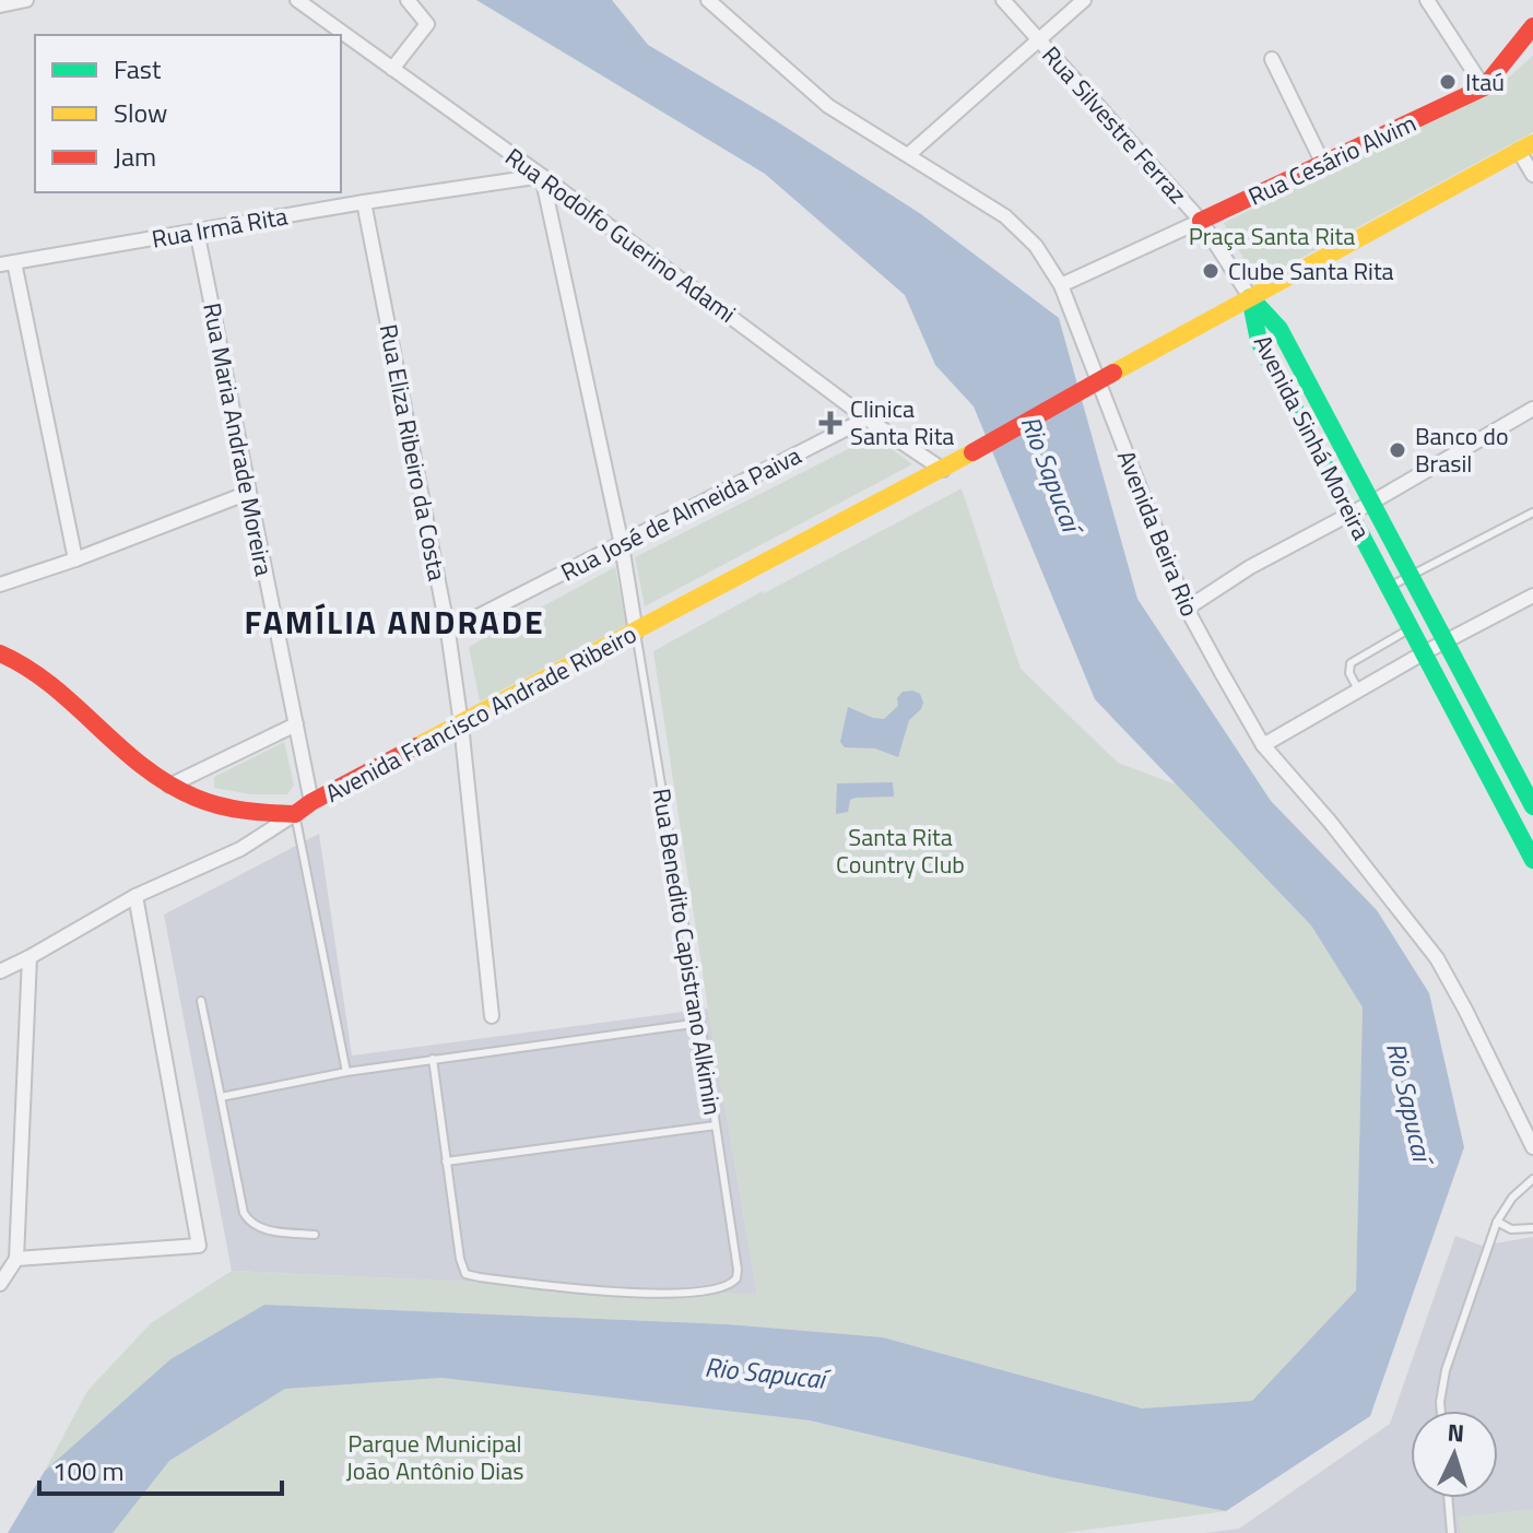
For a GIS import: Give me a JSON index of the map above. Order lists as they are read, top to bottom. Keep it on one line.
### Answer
{"streets":{"main road":["Rua Cesário Alvim","Avenida Sinhá Moreira","Avenida Francisco Andrade Ribeiro"],"street":["Rua Silvestre Ferraz","Rua Irmã Rita","Rua Rodolfo Guerino Adami","Rua Maria Andrade Moreira","Rua Eliza Ribeiro da Costa","Rua José de Almeida Paiva","Avenida Beira Rio"],"lane":["Rua Benedito Capistrano Alkimin"]},"crossings":[["Rua Silvestre Ferraz","Rua Cesário Alvim"],["Rua Silvestre Ferraz","Avenida Sinhá Moreira"],["Rua Silvestre Ferraz","Avenida Francisco Andrade Ribeiro"],["Rua Cesário Alvim","Avenida Beira Rio"],["Rua Irmã Rita","Rua Rodolfo Guerino Adami"],["Rua Irmã Rita","Rua Maria Andrade Moreira"],["Rua Irmã Rita","Rua Eliza Ribeiro da Costa"],["Rua Rodolfo Guerino Adami","Rua José de Almeida Paiva"],["Rua Rodolfo Guerino Adami","Avenida Francisco Andrade Ribeiro"],["Avenida Sinhá Moreira","Avenida Francisco Andrade Ribeiro"],["Rua Maria Andrade Moreira","Avenida Francisco Andrade Ribeiro"],["Rua Eliza Ribeiro da Costa","Rua José de Almeida Paiva"],["Rua Eliza Ribeiro da Costa","Avenida Francisco Andrade Ribeiro"],["Avenida Francisco Andrade Ribeiro","Rua Benedito Capistrano Alkimin"]],"districts":["FAMÍLIA ANDRADE"],"water":["Rio Sapucaí"],"parks":["Praça Santa Rita","Santa Rita Country Club","Parque Municipal João Antônio Dias"],"places":{"other":["Itaú","Clube Santa Rita","Banco do Brasil"],"health":["Clinica Santa Rita"]},"legend":["Fast","Slow","Jam"],"scale_bar":"100 m","north":"top"}
